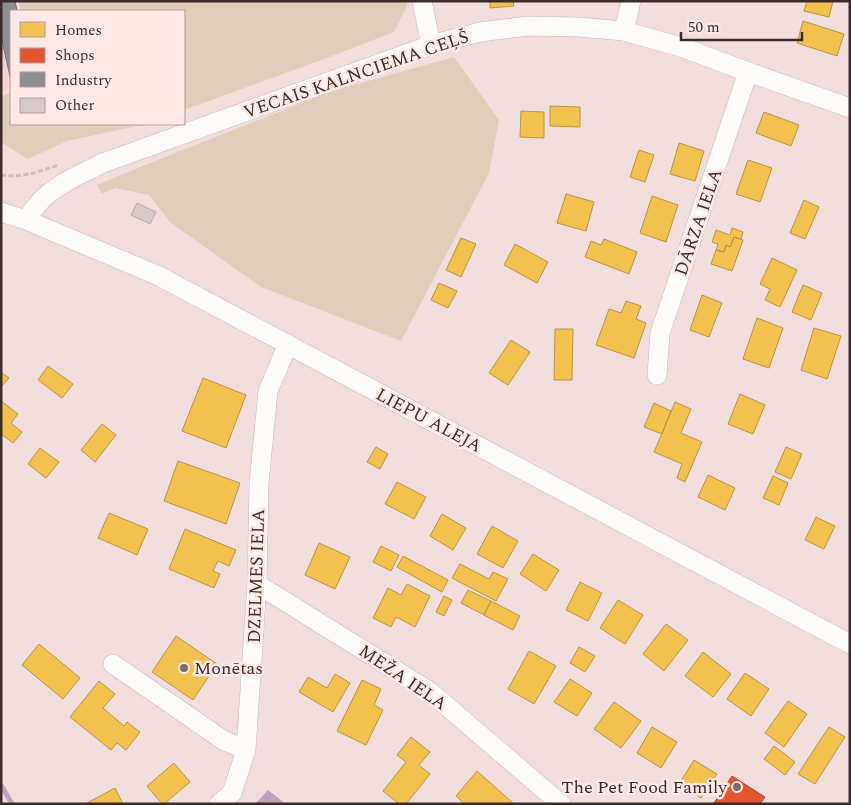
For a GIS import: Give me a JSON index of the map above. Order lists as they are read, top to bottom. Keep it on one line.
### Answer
{"streets":{"street":["VECAIS KALNCIEMA CEĻŠ","DĀRZA IELA","LIEPU ALEJA","DZELMES IELA","MEŽA IELA"]},"crossings":[["VECAIS KALNCIEMA CEĻŠ","DĀRZA IELA"],["VECAIS KALNCIEMA CEĻŠ","LIEPU ALEJA"],["LIEPU ALEJA","DZELMES IELA"],["DZELMES IELA","MEŽA IELA"]],"places":["Monētas","The Pet Food Family"],"legend":["Homes","Shops","Industry","Other"],"scale_bar":"50 m"}
